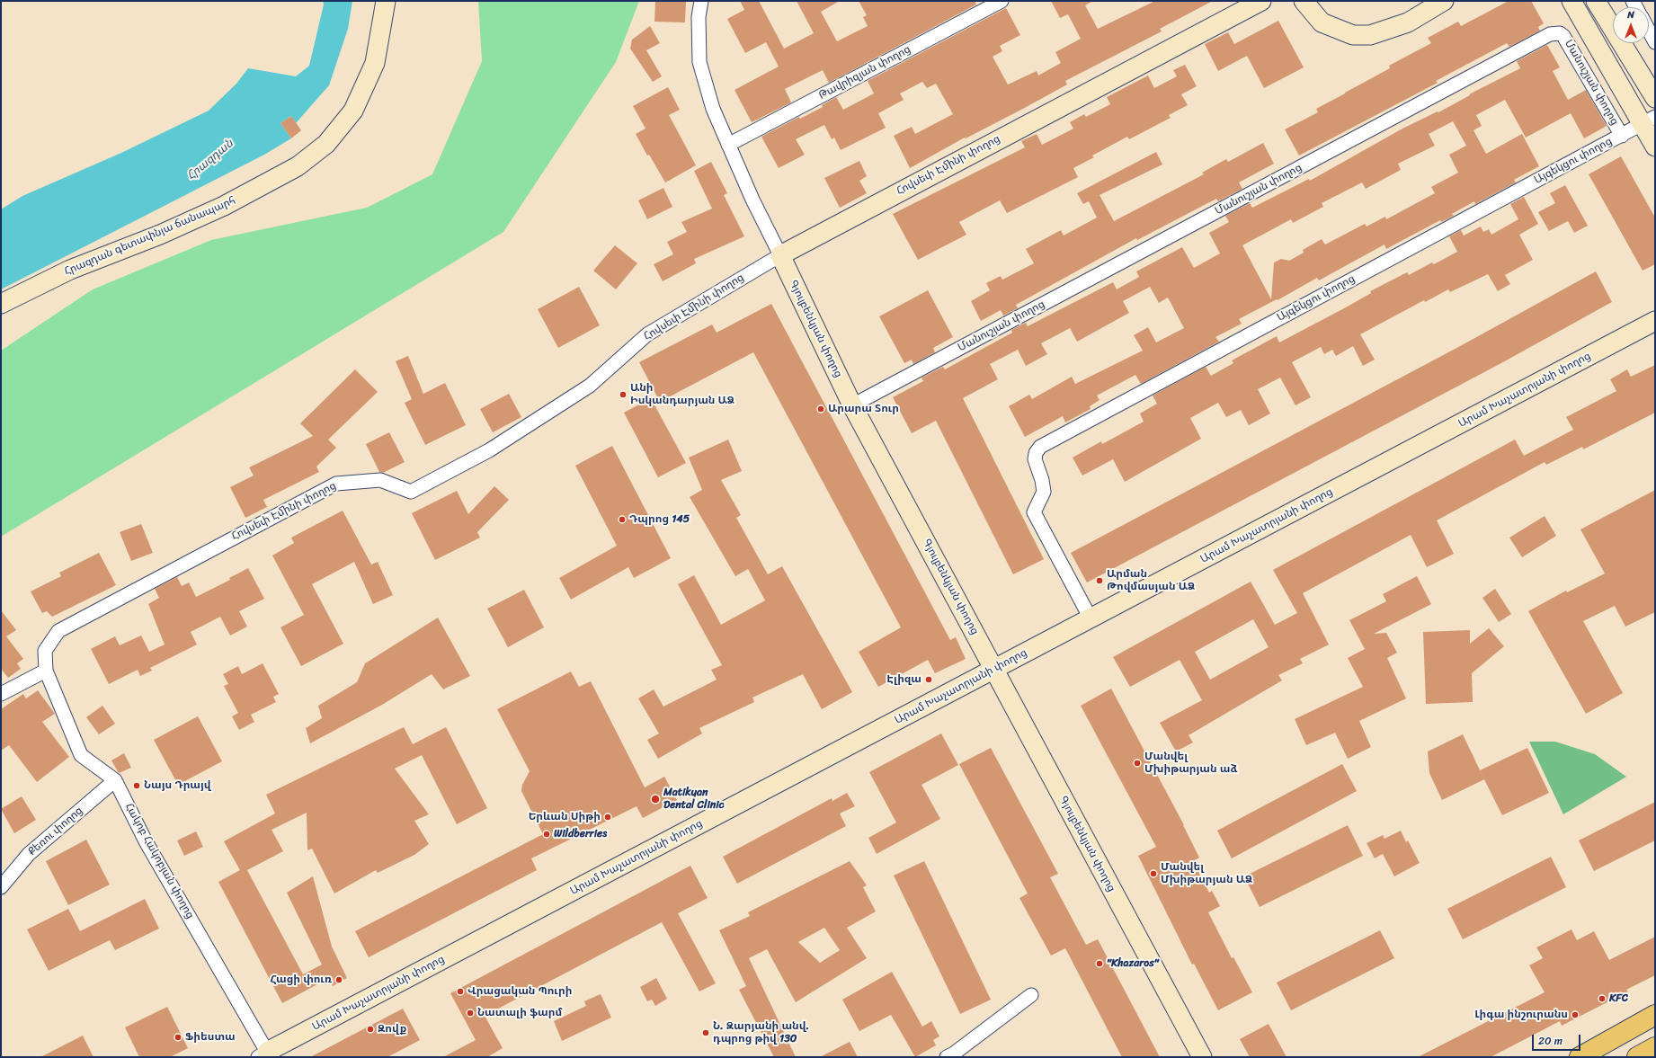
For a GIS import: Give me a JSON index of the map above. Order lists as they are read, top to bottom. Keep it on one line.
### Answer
{"streets":{"street":["Թավրիզյան փողոց","Մանուշյան փողոց","Այգեկցու փողոց","Հովսեփ Էմինի փողոց","Հրազդան գետափնյա ճանապարհ","Գյուլբենկյան փողոց","Արամ Խաչատրյանի փողոց","Քեռու փողոց","Հակոբ Հակոբյան փողոց"]},"crossings":[["Թավրիզյան փողոց","Գյուլբենկյան փողոց"],["Մանուշյան փողոց","Այգեկցու փողոց"],["Մանուշյան փողոց","Գյուլբենկյան փողոց"],["Այգեկցու փողոց","Արամ Խաչատրյանի փողոց"],["Հովսեփ Էմինի փողոց","Գյուլբենկյան փողոց"],["Հովսեփ Էմինի փողոց","Հակոբ Հակոբյան փողոց"],["Գյուլբենկյան փողոց","Արամ Խաչատրյանի փողոց"],["Արամ Խաչատրյանի փողոց","Հակոբ Հակոբյան փողոց"],["Քեռու փողոց","Հակոբ Հակոբյան փողոց"]],"water":["Հրազդան"],"places":["Անի Իսկանդարյան ԱՁ","Արարա Տուր","Դպրոց 145","Արման Թովմասյան ԱՁ","Էլիզա","Մանվել Մխիթարյան աձ","Նայս Դրայվ","Matikyan Dental Clinic","Երևան Սիթի","Wildberries","Մանվել Մխիթարյան ԱՁ","\"Khazaros\"","Հացի փուռ","Վրացական Պուրի","KFC","Նատալի ֆարմ","Լիգա ինշուրանս","Զովք","Ն. Զարյանի անվ. դպրոց թիվ 130","Ֆիեստա"],"scale_bar":"20 m","north":"top"}
